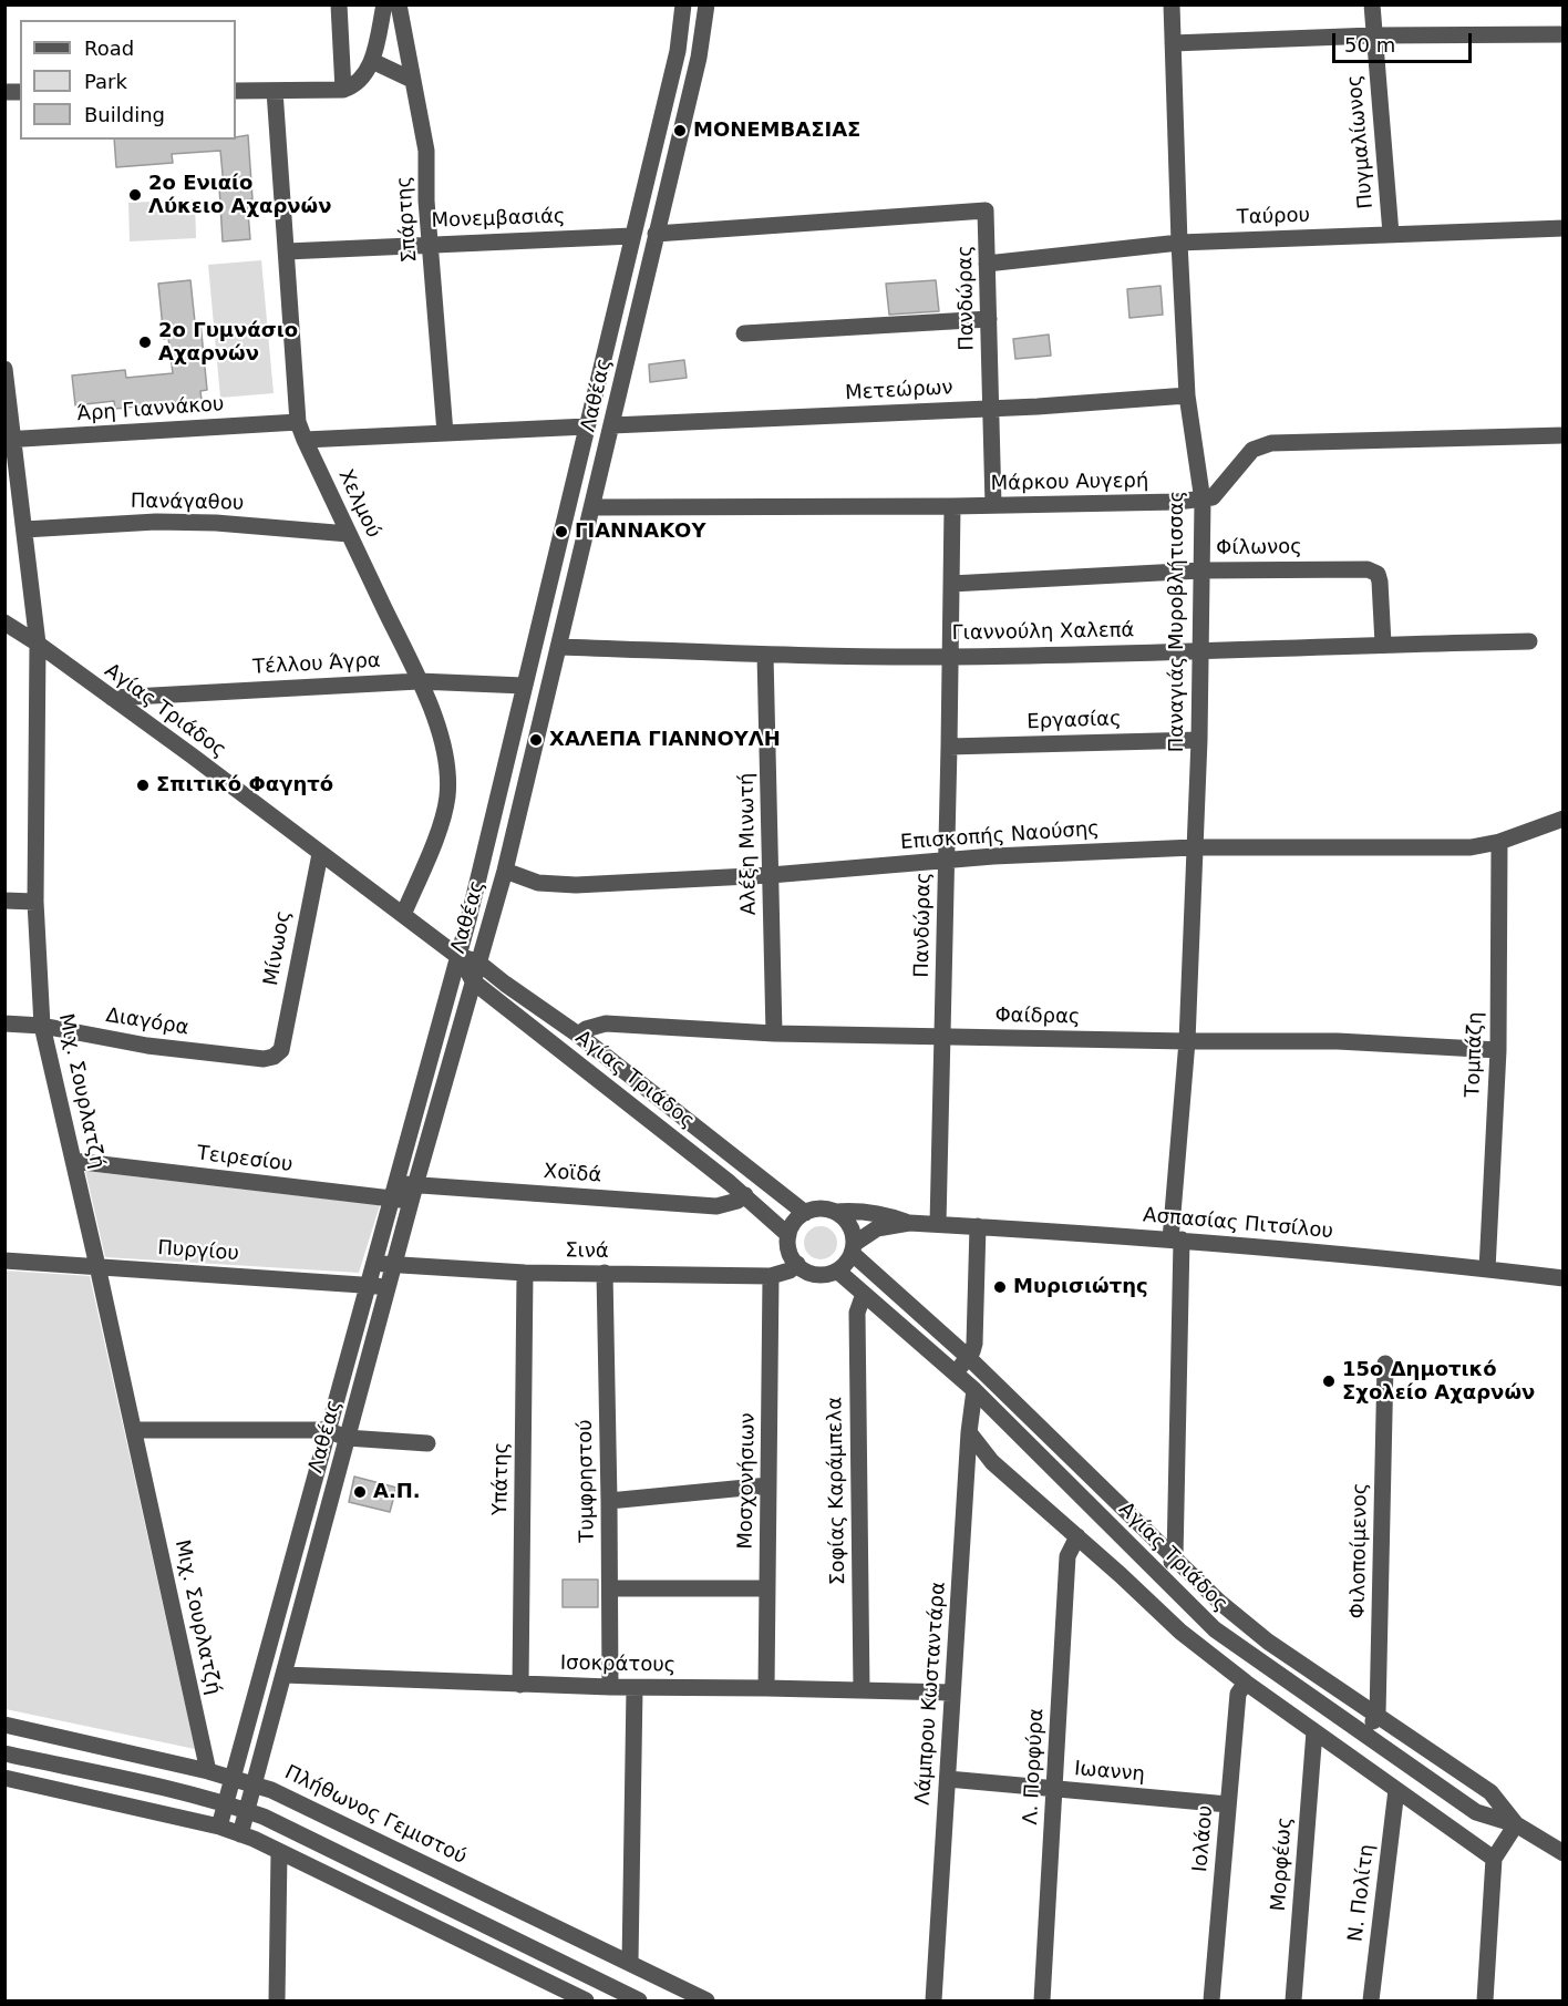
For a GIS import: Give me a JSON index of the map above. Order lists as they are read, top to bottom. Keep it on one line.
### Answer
{"streets":{"street":["Πυγμαλίωνος","Ταύρου","Σπάρτης","Μονεμβασιάς","Πανδώρας","Μετεώρων","Λαθέας","Άρη Γιαννάκου","Μάρκου Αυγερή","Πανάγαθου","Χελμού","Φίλωνος","Παναγιάς Μυροβλήτισσας","Γιαννούλη Χαλεπά","Τέλλου Άγρα","Αγίας Τριάδος","Εργασίας","Επισκοπής Ναούσης","Αλέξη Μινωτή","Μίνωος","Φαίδρας","Διαγόρα","Τομπάζη","Μιχ. Σουρλατζή","Τειρεσίου","Χοϊδά","Ασπασίας Πιτσίλου","Πυργίου","Σινά","Υπάτης","Τυμφρηστού","Μοσχονήσιων","Σοφίας Καράμπελα","Φιλοποίμενος","Ισοκράτους","Λάμπρου Κωσταντάρα","Λ. Πορφύρα","Ιωαννη","Πλήθωνος Γεμιστού","Ιολάου","Μορφέως","Ν. Πολίτη"]},"crossings":[["Πυγμαλίωνος","Ταύρου"],["Ταύρου","Πανδώρας"],["Ταύρου","Παναγιάς Μυροβλήτισσας"],["Σπάρτης","Μονεμβασιάς"],["Μονεμβασιάς","Λαθέας"],["Μονεμβασιάς","Χελμού"],["Πανδώρας","Μετεώρων"],["Πανδώρας","Λαθέας"],["Πανδώρας","Μάρκου Αυγερή"],["Πανδώρας","Φίλωνος"],["Πανδώρας","Γιαννούλη Χαλεπά"],["Πανδώρας","Εργασίας"],["Πανδώρας","Επισκοπής Ναούσης"],["Πανδώρας","Φαίδρας"],["Πανδώρας","Ασπασίας Πιτσίλου"],["Μετεώρων","Λαθέας"],["Μετεώρων","Παναγιάς Μυροβλήτισσας"],["Λαθέας","Μάρκου Αυγερή"],["Λαθέας","Γιαννούλη Χαλεπά"],["Λαθέας","Τέλλου Άγρα"],["Λαθέας","Αγίας Τριάδος"],["Λαθέας","Επισκοπής Ναούσης"],["Λαθέας","Τειρεσίου"],["Λαθέας","Χοϊδά"],["Λαθέας","Πυργίου"],["Λαθέας","Σινά"],["Λαθέας","Ισοκράτους"],["Λαθέας","Πλήθωνος Γεμιστού"],["Άρη Γιαννάκου","Χελμού"],["Άρη Γιαννάκου","Μιχ. Σουρλατζή"],["Μάρκου Αυγερή","Παναγιάς Μυροβλήτισσας"],["Πανάγαθου","Χελμού"],["Πανάγαθου","Μιχ. Σουρλατζή"],["Χελμού","Τέλλου Άγρα"],["Χελμού","Αγίας Τριάδος"],["Φίλωνος","Παναγιάς Μυροβλήτισσας"],["Φίλωνος","Γιαννούλη Χαλεπά"],["Παναγιάς Μυροβλήτισσας","Γιαννούλη Χαλεπά"],["Παναγιάς Μυροβλήτισσας","Αγίας Τριάδος"],["Παναγιάς Μυροβλήτισσας","Εργασίας"],["Παναγιάς Μυροβλήτισσας","Επισκοπής Ναούσης"],["Παναγιάς Μυροβλήτισσας","Φαίδρας"],["Παναγιάς Μυροβλήτισσας","Ασπασίας Πιτσίλου"],["Γιαννούλη Χαλεπά","Αλέξη Μινωτή"],["Τέλλου Άγρα","Αγίας Τριάδος"],["Αγίας Τριάδος","Μίνωος"],["Αγίας Τριάδος","Φαίδρας"],["Αγίας Τριάδος","Μιχ. Σουρλατζή"],["Αγίας Τριάδος","Χοϊδά"],["Αγίας Τριάδος","Ασπασίας Πιτσίλου"],["Αγίας Τριάδος","Σινά"],["Αγίας Τριάδος","Σοφίας Καράμπελα"],["Αγίας Τριάδος","Φιλοποίμενος"],["Αγίας Τριάδος","Λάμπρου Κωσταντάρα"],["Επισκοπής Ναούσης","Αλέξη Μινωτή"],["Επισκοπής Ναούσης","Τομπάζη"],["Αλέξη Μινωτή","Φαίδρας"],["Μίνωος","Διαγόρα"],["Φαίδρας","Τομπάζη"],["Διαγόρα","Μιχ. Σουρλατζή"],["Τομπάζη","Ασπασίας Πιτσίλου"],["Μιχ. Σουρλατζή","Τειρεσίου"],["Μιχ. Σουρλατζή","Πυργίου"],["Μιχ. Σουρλατζή","Πλήθωνος Γεμιστού"],["Τειρεσίου","Χοϊδά"],["Ασπασίας Πιτσίλου","Σινά"],["Σινά","Υπάτης"],["Σινά","Τυμφρηστού"],["Σινά","Μοσχονήσιων"],["Υπάτης","Ισοκράτους"],["Τυμφρηστού","Ισοκράτους"],["Μοσχονήσιων","Ισοκράτους"],["Σοφίας Καράμπελα","Ισοκράτους"],["Ισοκράτους","Λάμπρου Κωσταντάρα"],["Λάμπρου Κωσταντάρα","Ιωαννη"],["Λ. Πορφύρα","Ιωαννη"],["Ιωαννη","Ιολάου"]],"places":["ΜΟΝΕΜΒΑΣΙΑΣ","2ο Ενιαίο Λύκειο Αχαρνών","2ο Γυμνάσιο Αχαρνών","ΓΙΑΝΝΑΚΟΥ","ΧΑΛΕΠΑ ΓΙΑΝΝΟΥΛΗ","Σπιτικό Φαγητό","Μυρισιώτης","15ο Δημοτικό Σχολείο Αχαρνών","Α.Π."],"legend":["Road","Park","Building"],"scale_bar":"50 m"}
